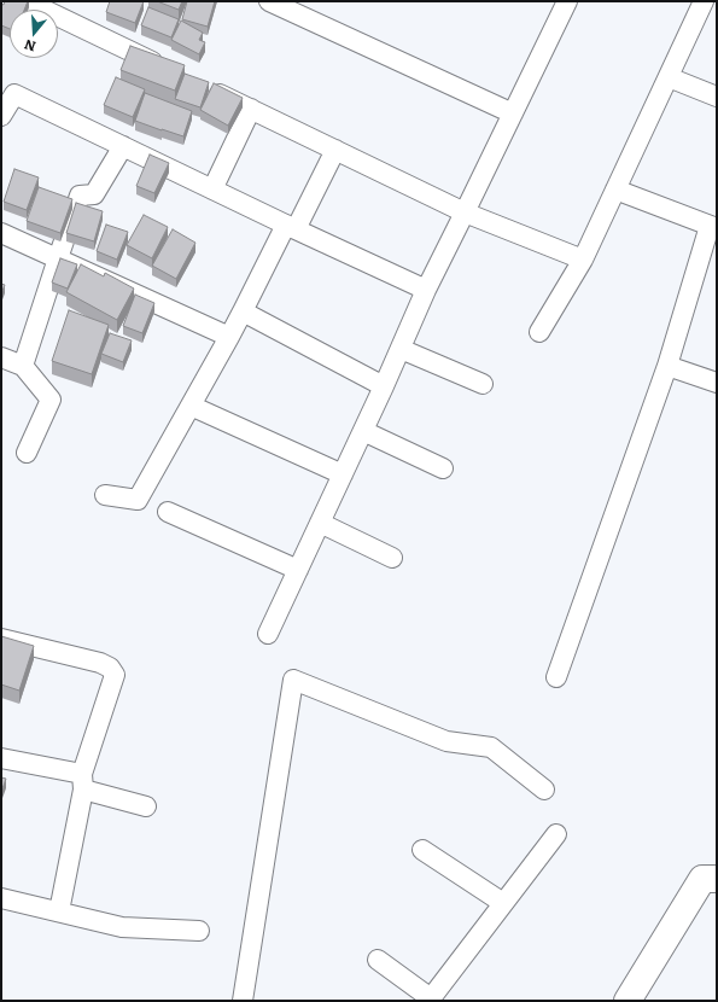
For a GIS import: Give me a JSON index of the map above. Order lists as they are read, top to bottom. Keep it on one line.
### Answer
{"north":"bottom"}
